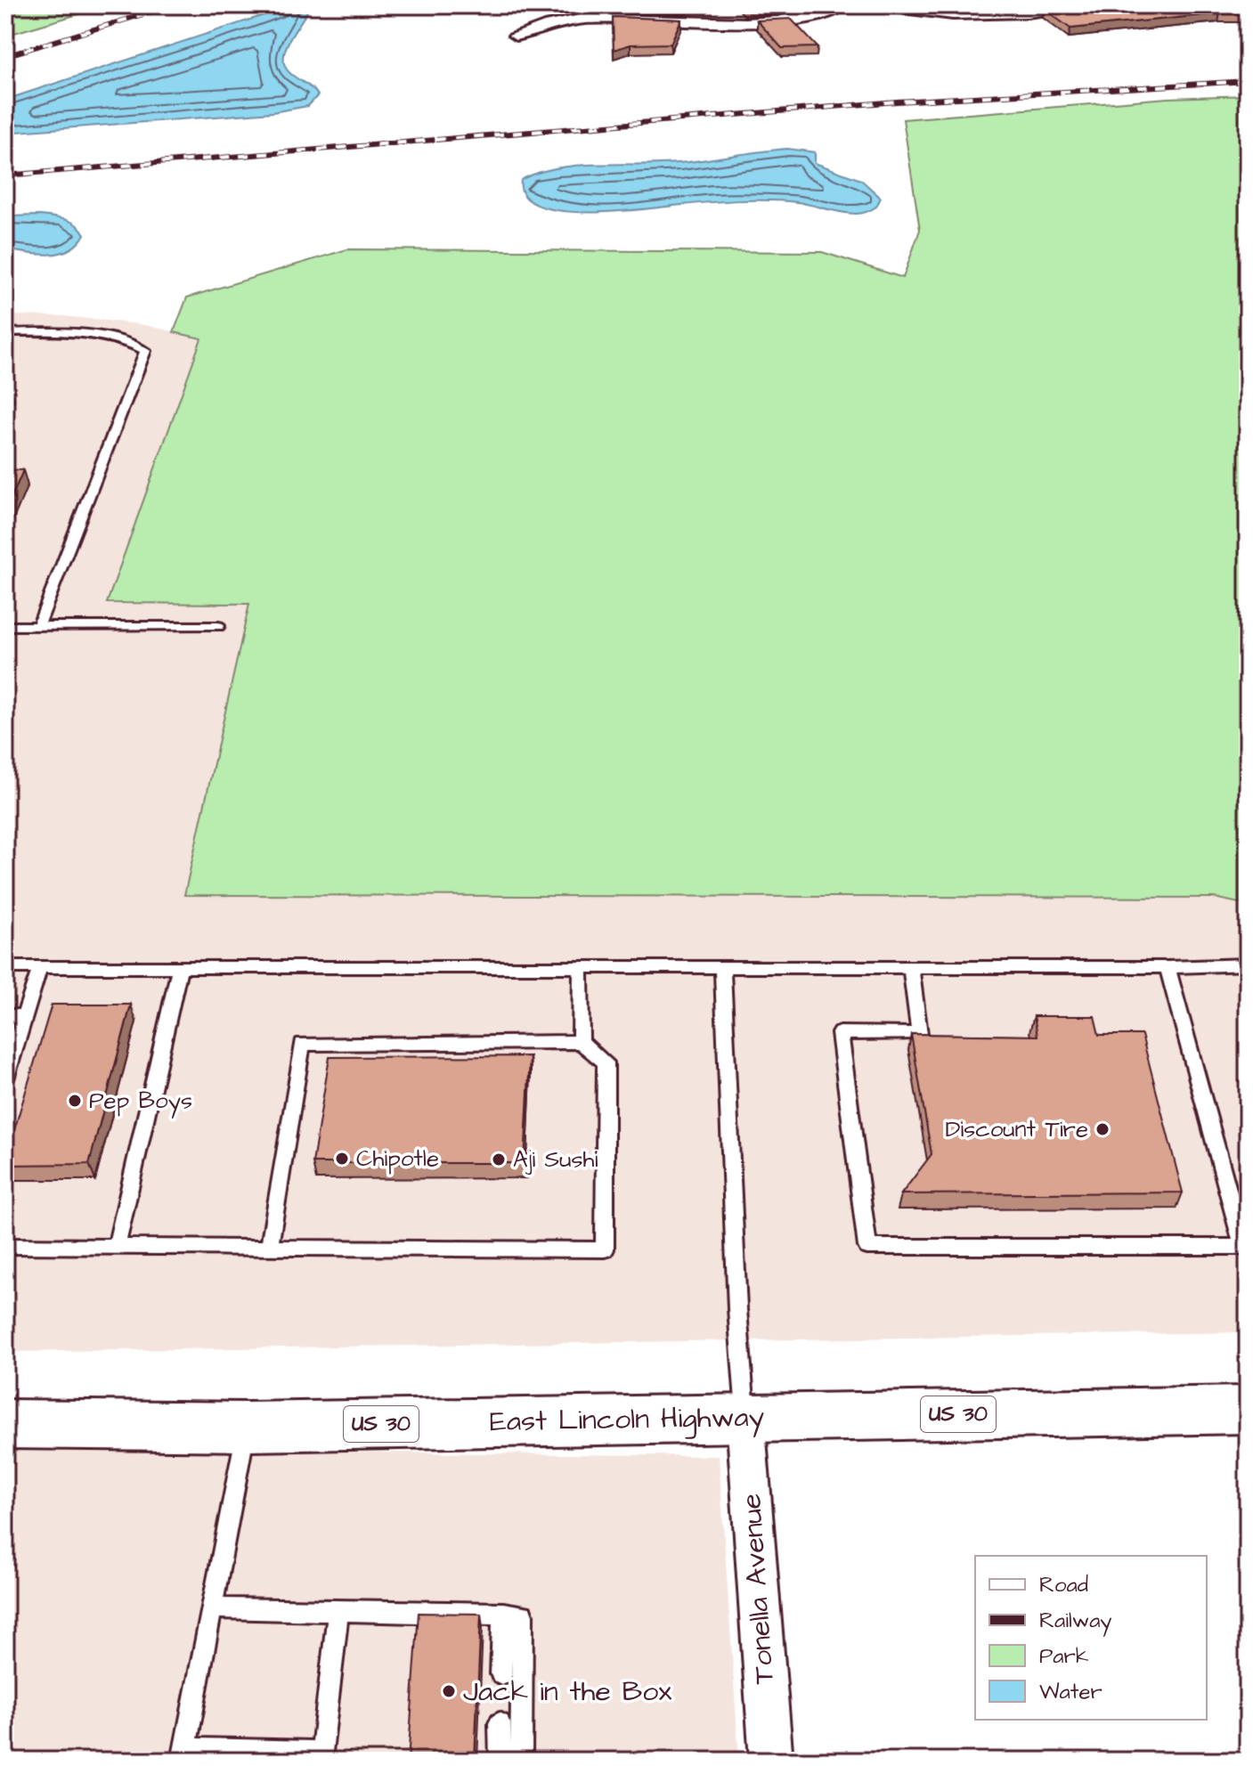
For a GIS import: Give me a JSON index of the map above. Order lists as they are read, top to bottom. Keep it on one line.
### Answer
{"streets":{"main road":["US 30","East Lincoln Highway"],"street":["Tonella Avenue"]},"crossings":[["East Lincoln Highway","Tonella Avenue"]],"places":["Pep Boys","Discount Tire","Chipotle","Aji Sushi","Jack in the Box"],"legend":["Road","Railway","Park","Water"]}
